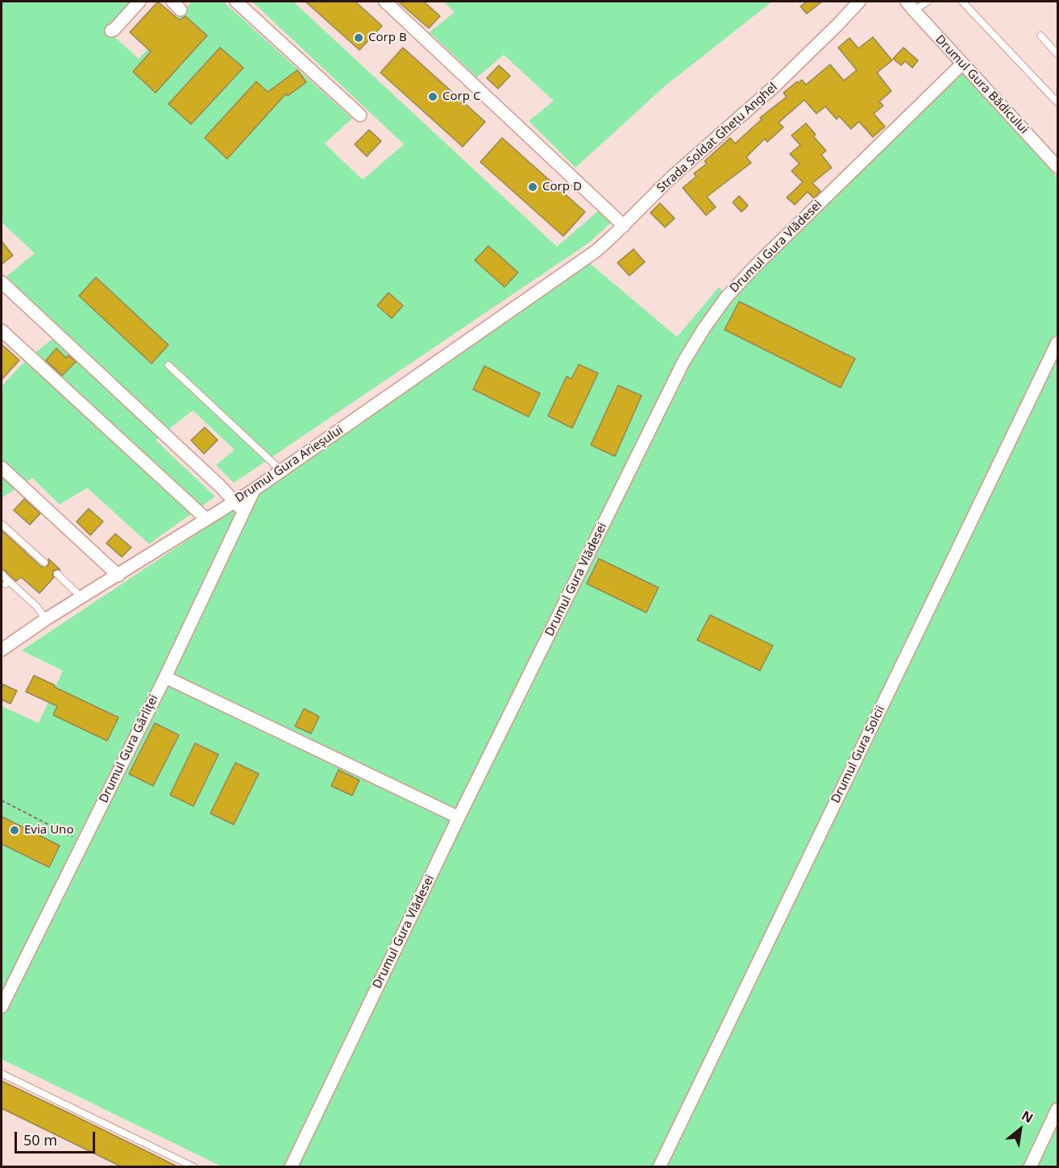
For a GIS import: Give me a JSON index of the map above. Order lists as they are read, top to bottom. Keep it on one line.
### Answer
{"streets":{"street":["Drumul Gura Bădicului","Strada Soldat Ghețu Anghel","Drumul Gura Vlădesei","Drumul Gura Arieșului","Drumul Gura Gârliței","Drumul Gura Solcii"]},"crossings":[["Drumul Gura Bădicului","Drumul Gura Vlădesei"],["Strada Soldat Ghețu Anghel","Drumul Gura Arieșului"],["Drumul Gura Arieșului","Drumul Gura Gârliței"]],"places":["Corp B","Corp C","Corp D","Evia Uno"],"scale_bar":"50 m","north":"top right"}
